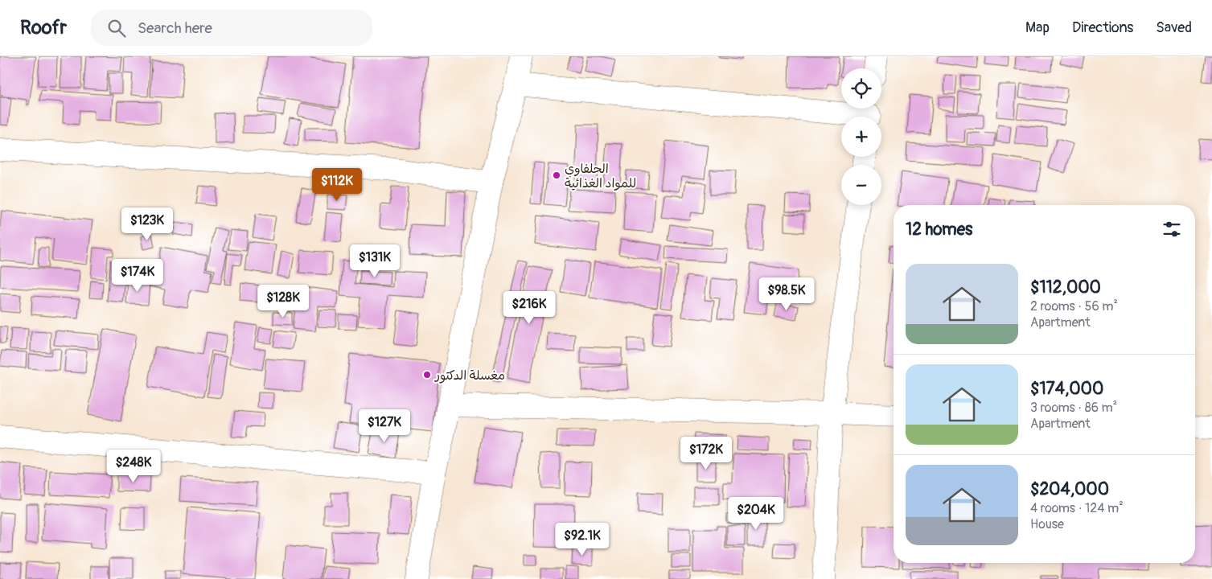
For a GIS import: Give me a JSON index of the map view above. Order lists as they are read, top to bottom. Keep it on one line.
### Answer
{"places":["الحلفاوي للمواد الغذائية","مغسلة الدكتور"],"page":{"header":"Roofr","search":"Search here","nav":["Map","Directions","Saved"],"map_buttons":["+","−"],"price":["$112K","$123K","$131K","$174K","$98.5K","$128K","$216K","$127K","$172K","$248K","$204K","$92.1K"],"heading":"12 homes","list":[{"name":"$112,000","note":"2 rooms · 56 m² · Apartment"},{"name":"$174,000","note":"3 rooms · 86 m² · Apartment"},{"name":"$204,000","note":"4 rooms · 124 m² · House"}]}}
